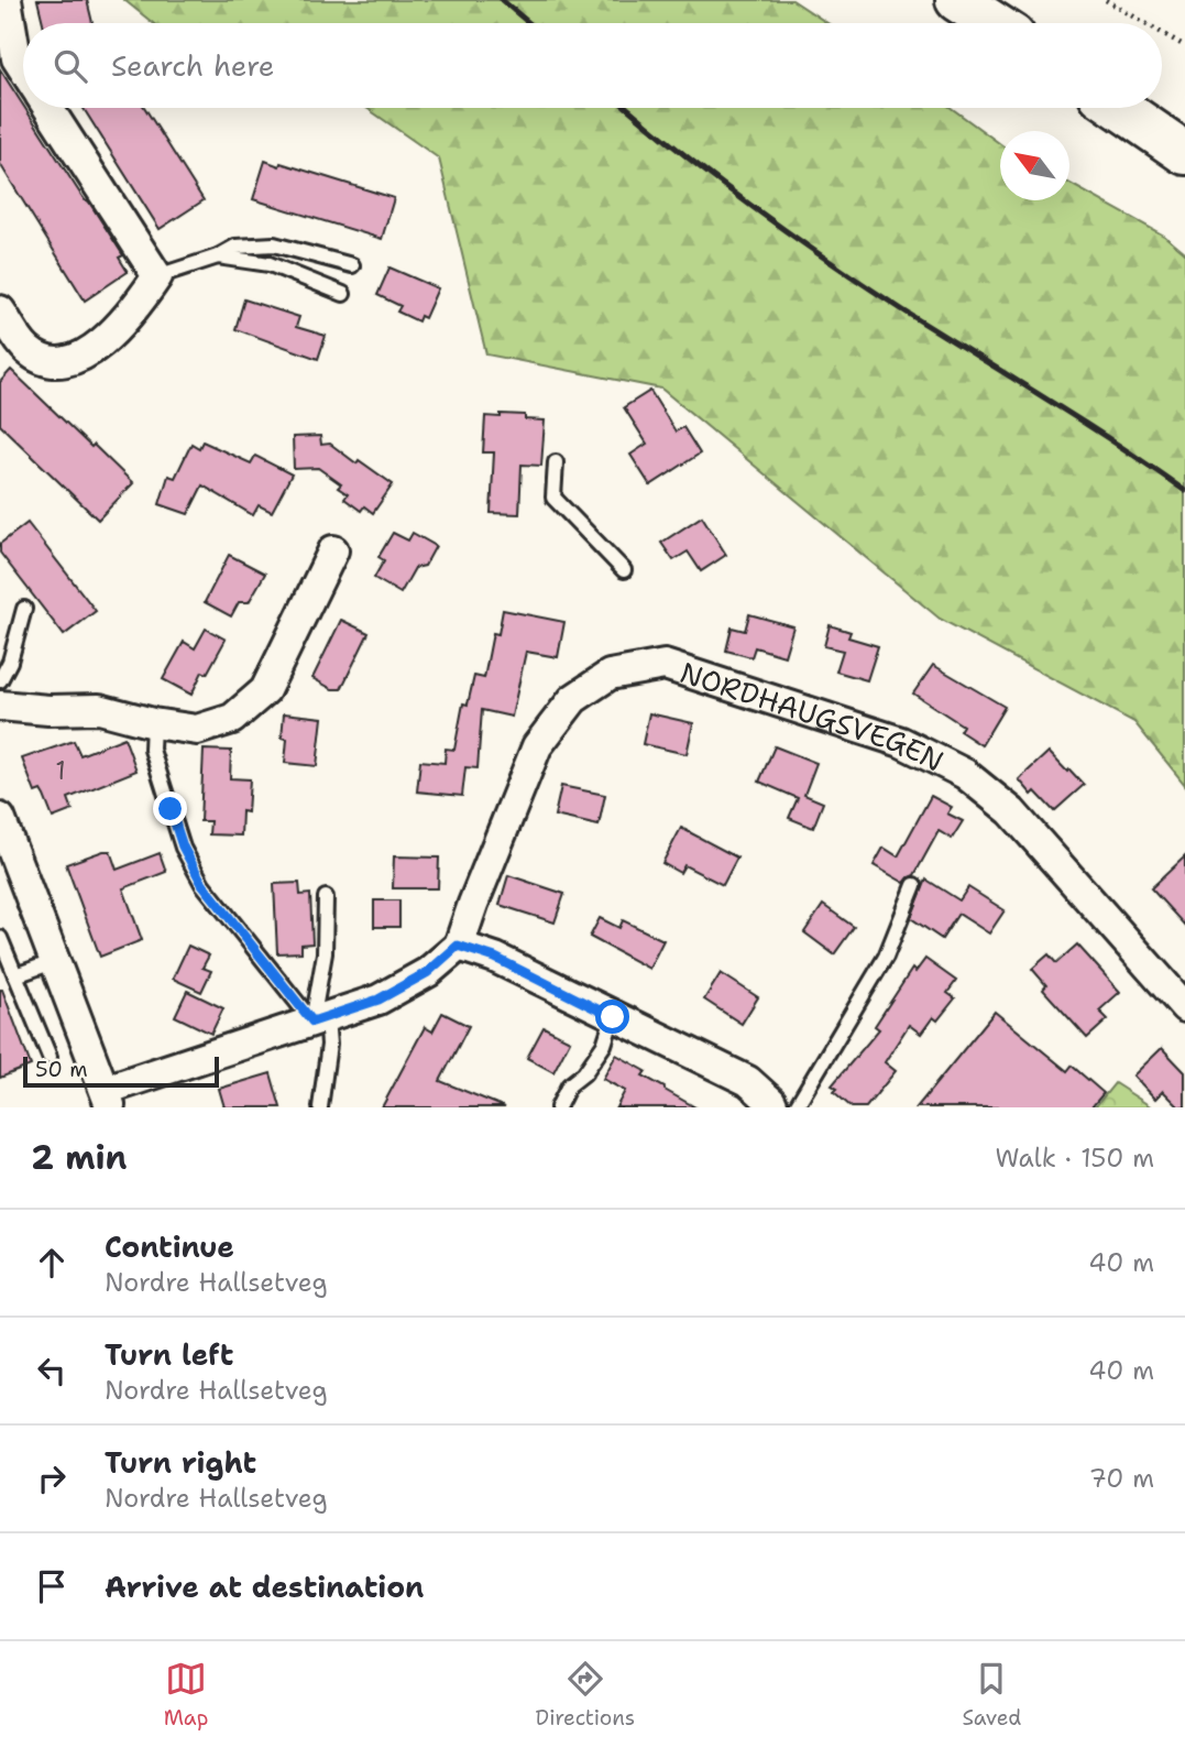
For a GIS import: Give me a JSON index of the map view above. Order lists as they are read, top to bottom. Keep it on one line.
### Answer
{"streets":{"street":["NORDHAUGSVEGEN"]},"house_numbers":["1"],"scale_bar":"50 m","north":"top left","page":{"search":"Search here","scale":"50 m","heading":["2 min","Walk · 150 m"],"list":[["Continue","Nordre Hallsetveg","40 m"],["Turn left","Nordre Hallsetveg","40 m"],["Turn right","Nordre Hallsetveg","70 m"],"Arrive at destination"],"nav":["Map","Directions","Saved"]}}
